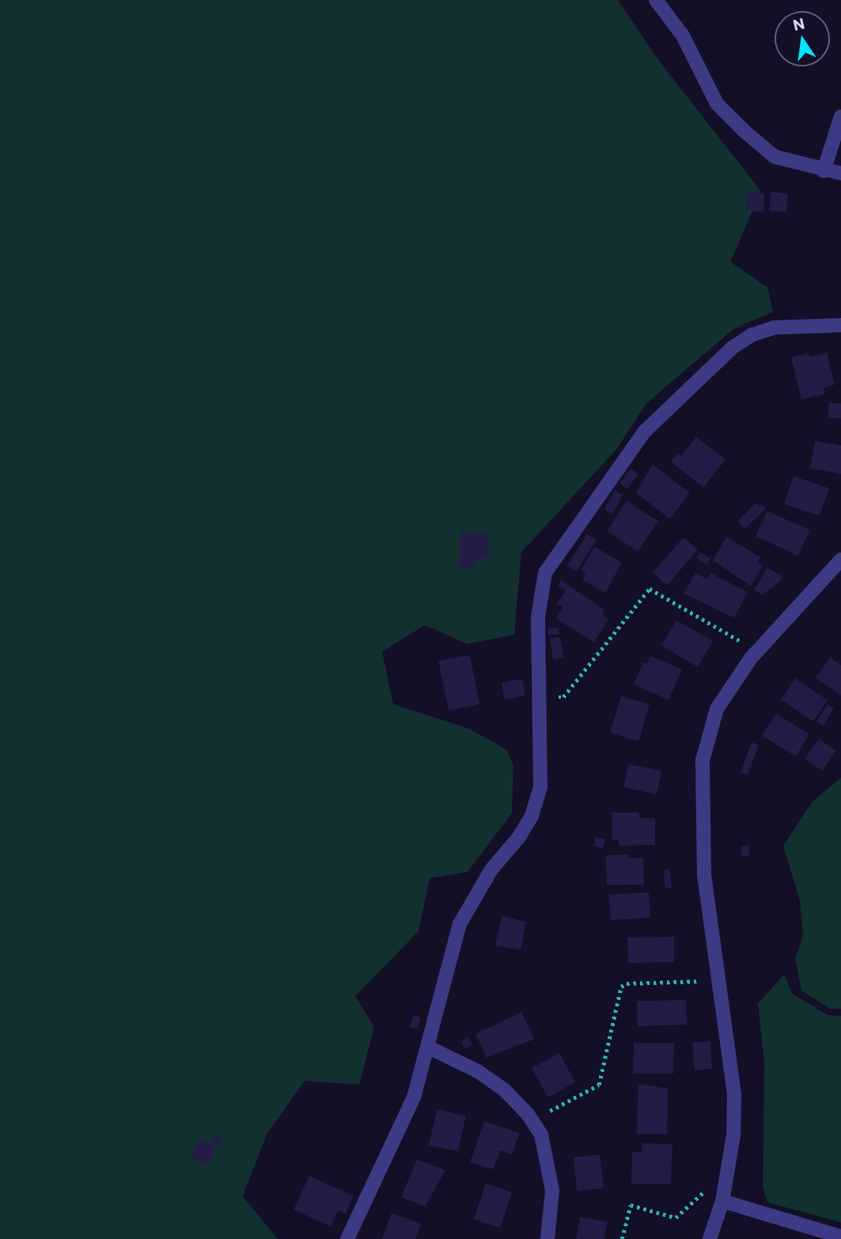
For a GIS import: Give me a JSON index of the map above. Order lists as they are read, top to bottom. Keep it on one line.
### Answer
{"north":"top"}
